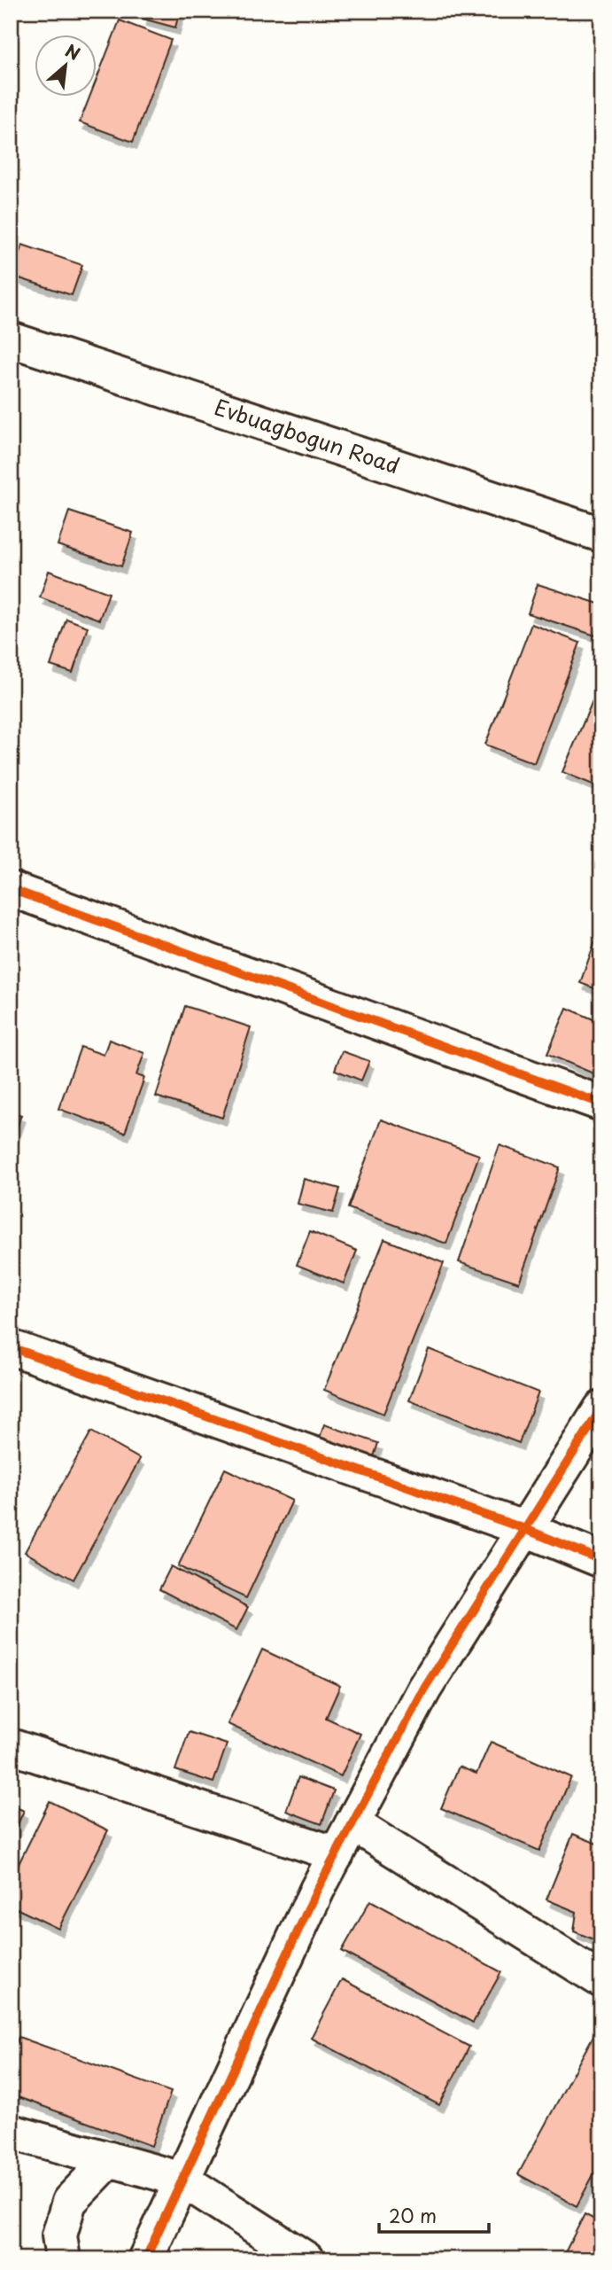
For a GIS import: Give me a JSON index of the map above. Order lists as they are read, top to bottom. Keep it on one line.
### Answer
{"streets":{"street":["Evbuagbogun Road"]},"scale_bar":"20 m","north":"top right"}
